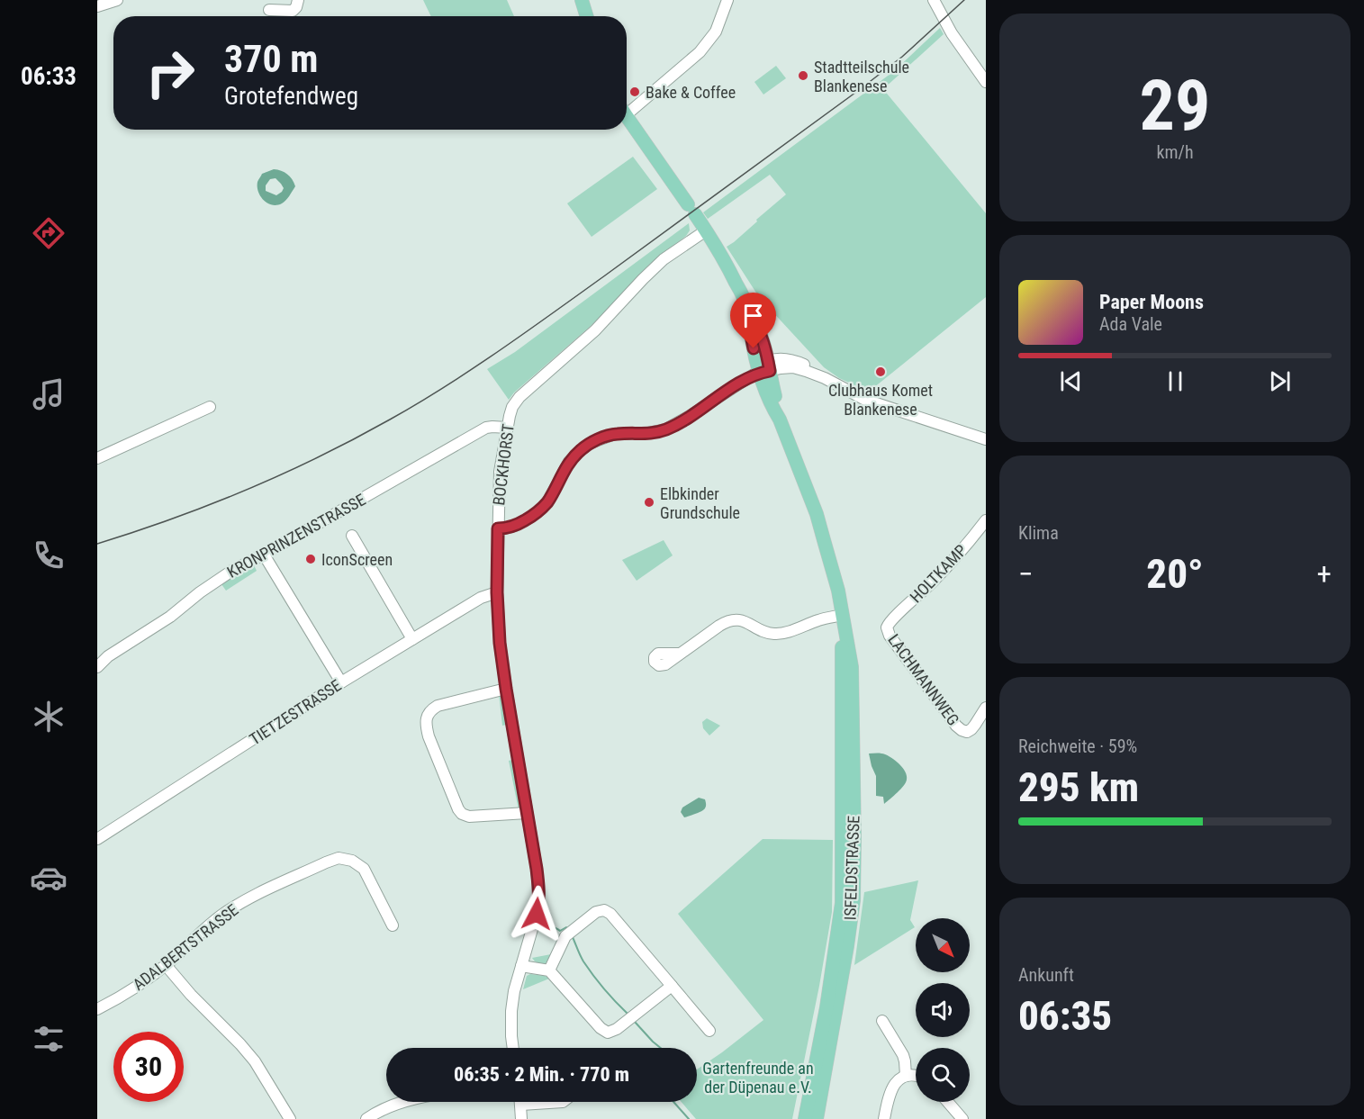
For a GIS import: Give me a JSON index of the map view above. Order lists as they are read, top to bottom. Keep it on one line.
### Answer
{"streets":{"main road":["ISFELDSTRASSE"],"street":["BOCKHORST","KRONPRINZENSTRASSE","HOLTKAMP","LACHMANNWEG","TIETZESTRASSE","ADALBERTSTRASSE"]},"crossings":[["BOCKHORST","KRONPRINZENSTRASSE"],["BOCKHORST","TIETZESTRASSE"],["BOCKHORST","ISFELDSTRASSE"],["HOLTKAMP","LACHMANNWEG"]],"parks":["Gartenfreunde an der Düpenau e.V."],"places":["Stadtteilschule Blankenese","Bake & Coffee","Clubhaus Komet Blankenese","Elbkinder Grundschule","IconScreen"],"north":"bottom right","page":{"tabs":"06:33","tile":[["29","km/h"],"Klima",["Reichweite · 59%","295 km"],["Ankunft","06:35"]],"turn":["370 m","Grotefendweg"],"song":["Paper Moons","Ada Vale"],"heat":["−","20°","+"],"limit":"30","trip":"06:35 · 2 Min. · 770 m"}}
